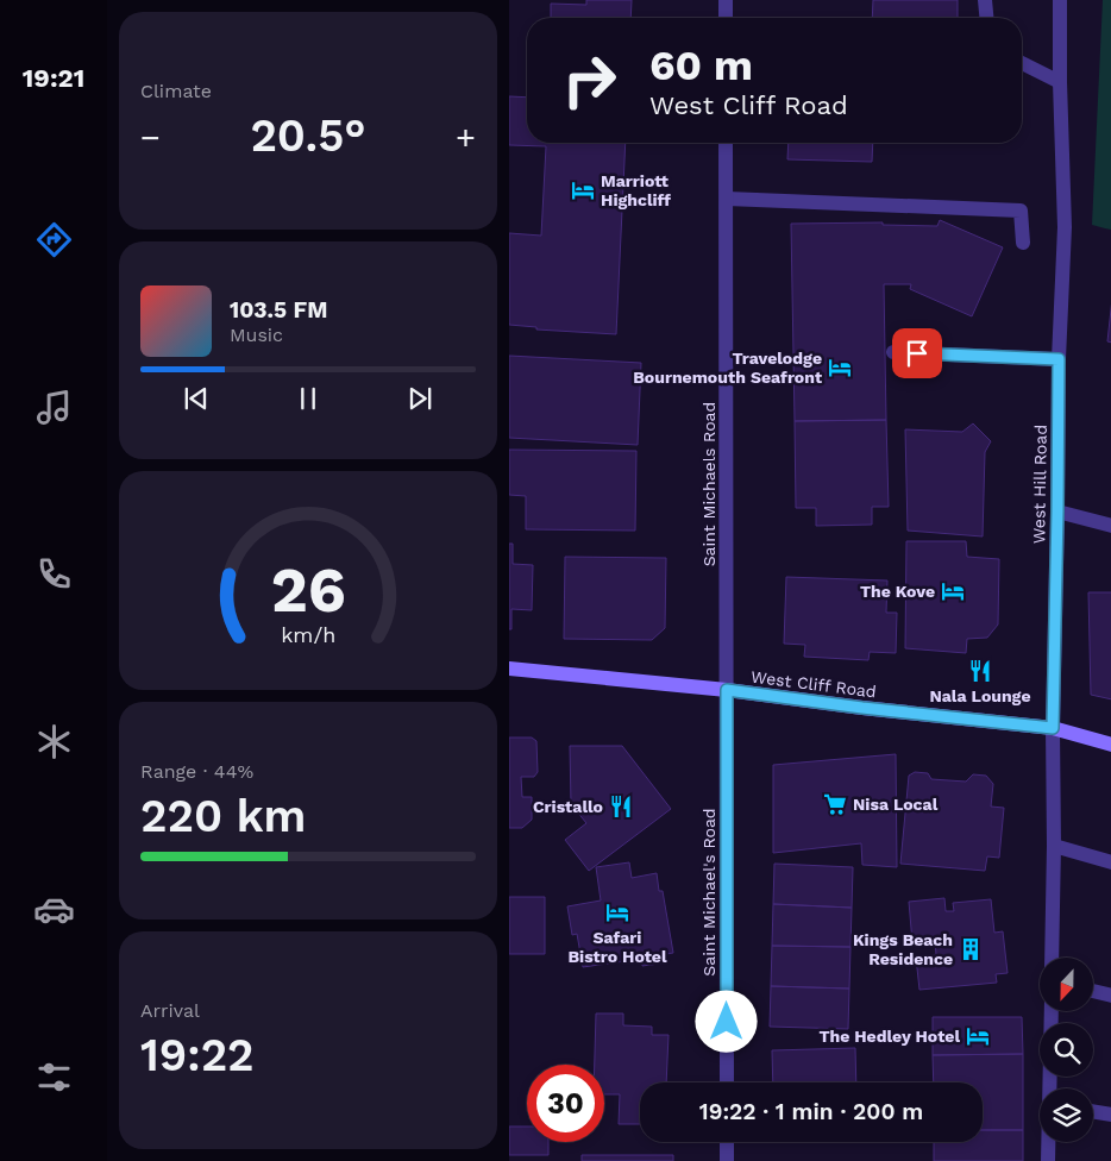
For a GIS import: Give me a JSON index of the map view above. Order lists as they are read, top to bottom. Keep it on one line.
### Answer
{"streets":{"main road":["West Cliff Road"],"street":["Saint Michaels Road","West Hill Road","Saint Michael's Road"]},"crossings":[["Saint Michaels Road","West Cliff Road"],["Saint Michaels Road","Saint Michael's Road"],["West Hill Road","West Cliff Road"],["West Cliff Road","Saint Michael's Road"]],"places":{"hotel":["Marriott Highcliff","Travelodge Bournemouth Seafront","The Kove","Safari Bistro Hotel","The Hedley Hotel"],"restaurant":["Nala Lounge","Cristallo"],"supermarket":["Nisa Local"],"building":["Kings Beach Residence"]},"north":"bottom","page":{"tabs":"19:21","tile":["Climate",["Range · 44%","220 km"],["Arrival","19:22"]],"turn":["60 m","West Cliff Road"],"heat":["−","20.5°","+"],"song":["103.5 FM","Music"],"limit":"30","trip":"19:22 · 1 min · 200 m","gauge":["26","km/h"]}}
